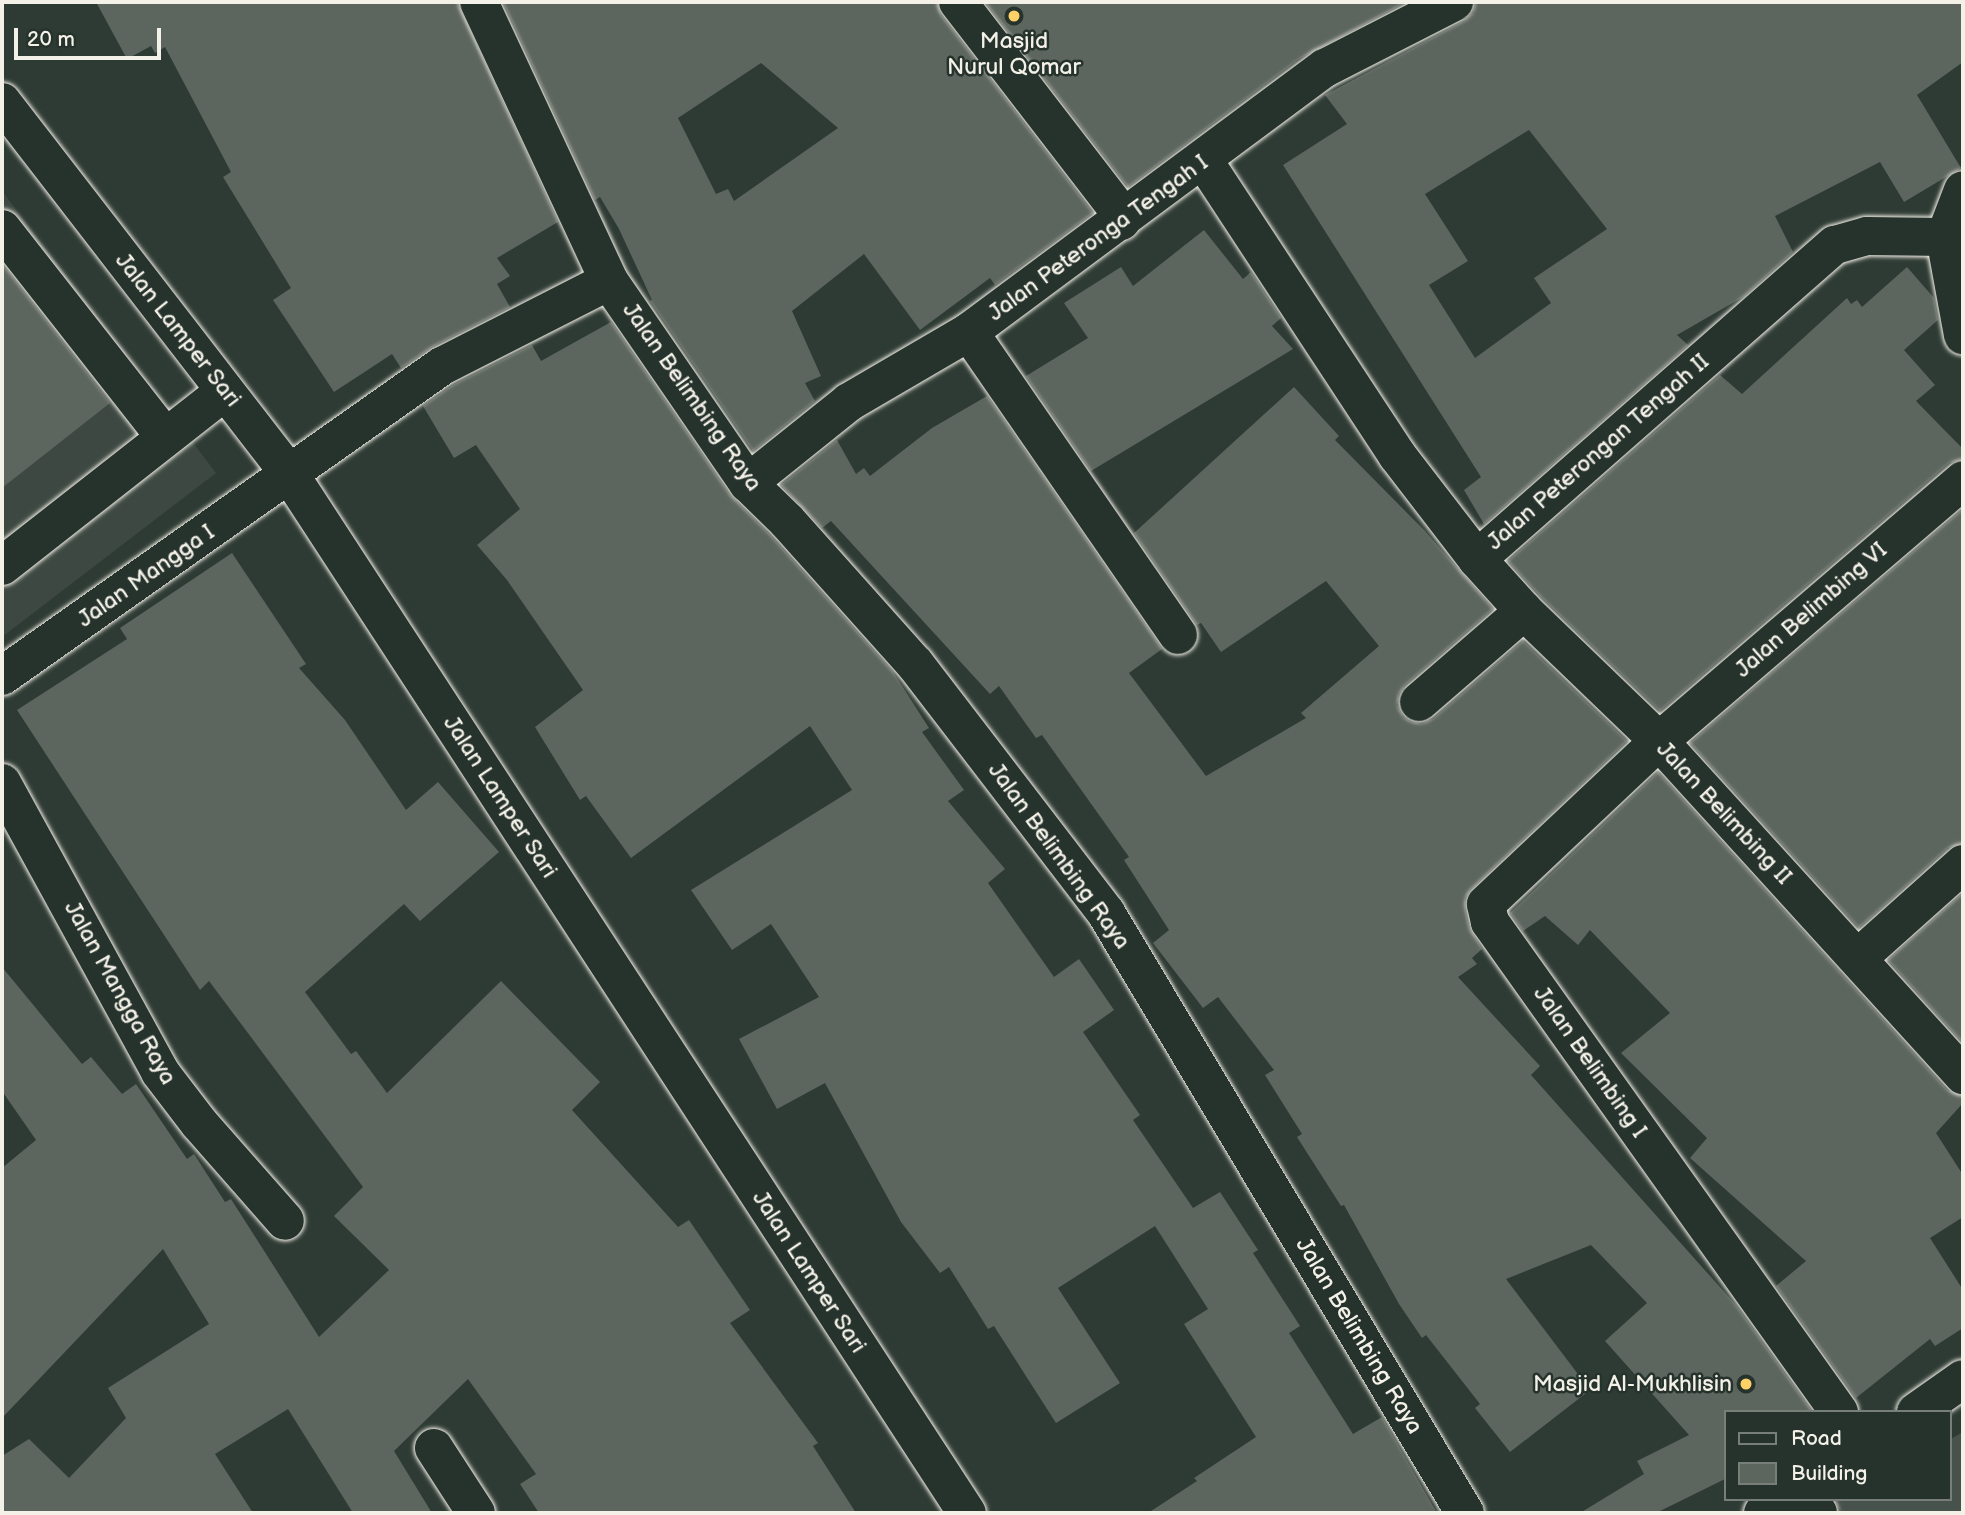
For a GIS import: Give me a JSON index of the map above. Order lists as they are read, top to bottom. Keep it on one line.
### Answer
{"streets":{"street":["Jalan Peteronga Tengah I","Jalan Lamper Sari","Jalan Belimbing Raya","Jalan Peterongan Tengah II","Jalan Mangga I","Jalan Belimbing VI","Jalan Belimbing II","Jalan Mangga Raya","Jalan Belimbing I"]},"crossings":[["Jalan Peteronga Tengah I","Jalan Belimbing Raya"],["Jalan Peteronga Tengah I","Jalan Peterongan Tengah II"],["Jalan Lamper Sari","Jalan Belimbing Raya"],["Jalan Lamper Sari","Jalan Mangga I"],["Jalan Belimbing Raya","Jalan Mangga I"],["Jalan Peterongan Tengah II","Jalan Belimbing II"],["Jalan Belimbing VI","Jalan Belimbing II"],["Jalan Belimbing VI","Jalan Belimbing I"],["Jalan Belimbing II","Jalan Belimbing I"]],"places":["Masjid Nurul Qomar","Masjid Al-Mukhlisin"],"legend":["Road","Building"],"scale_bar":"20 m"}
